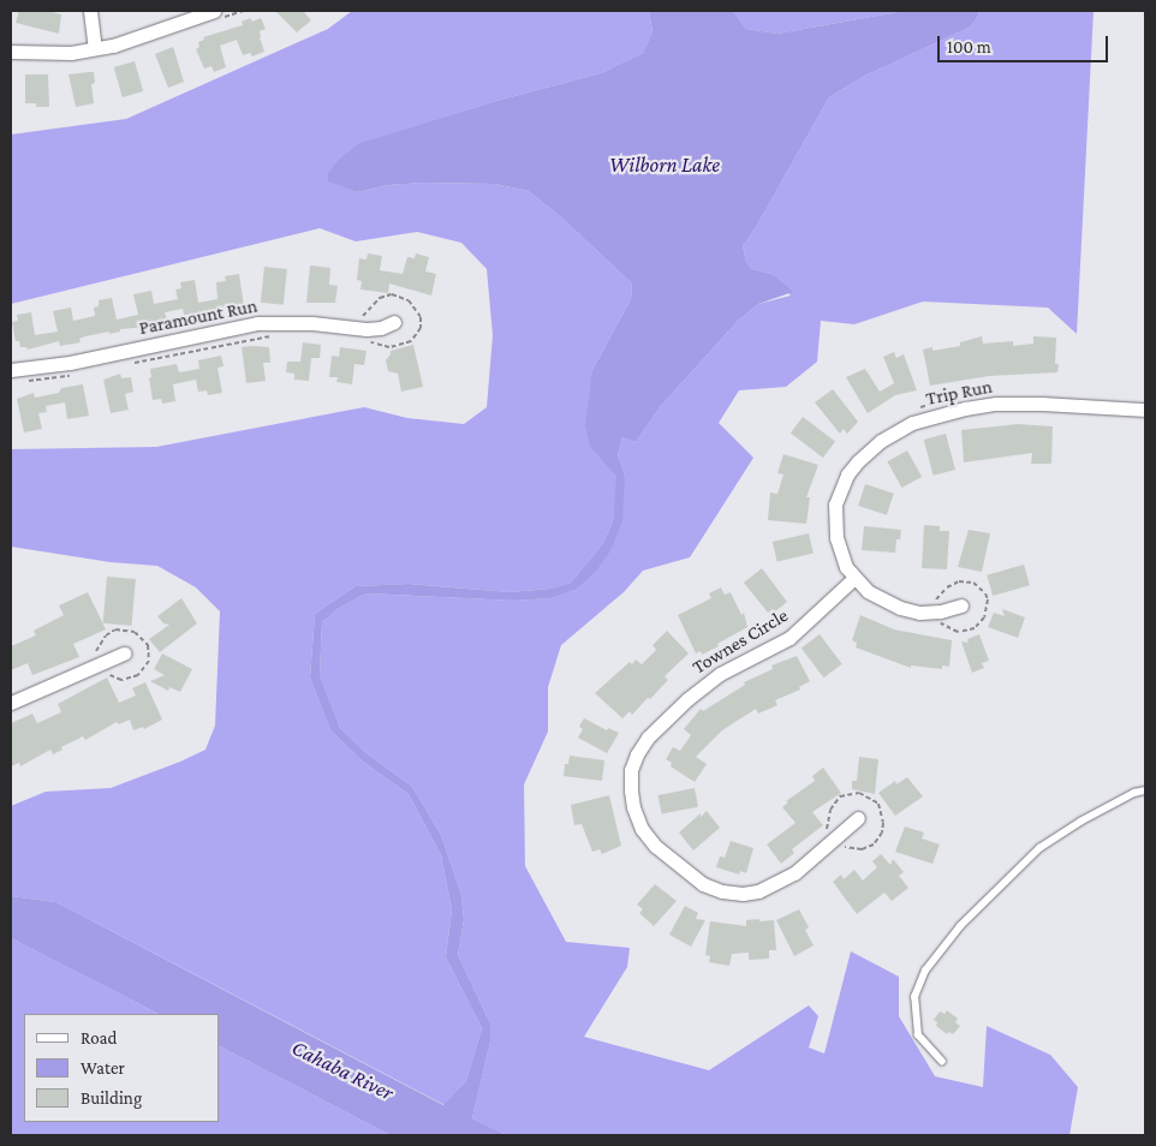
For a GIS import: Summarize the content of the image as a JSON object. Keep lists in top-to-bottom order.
{
  "streets": {
    "street": ["Paramount Run", "Trip Run", "Townes Circle"]
  },
  "crossings": [
    ["Trip Run", "Townes Circle"]
  ],
  "water": ["Wilborn Lake", "Cahaba River"],
  "legend": ["Road", "Water", "Building"],
  "scale_bar": "100 m"
}
